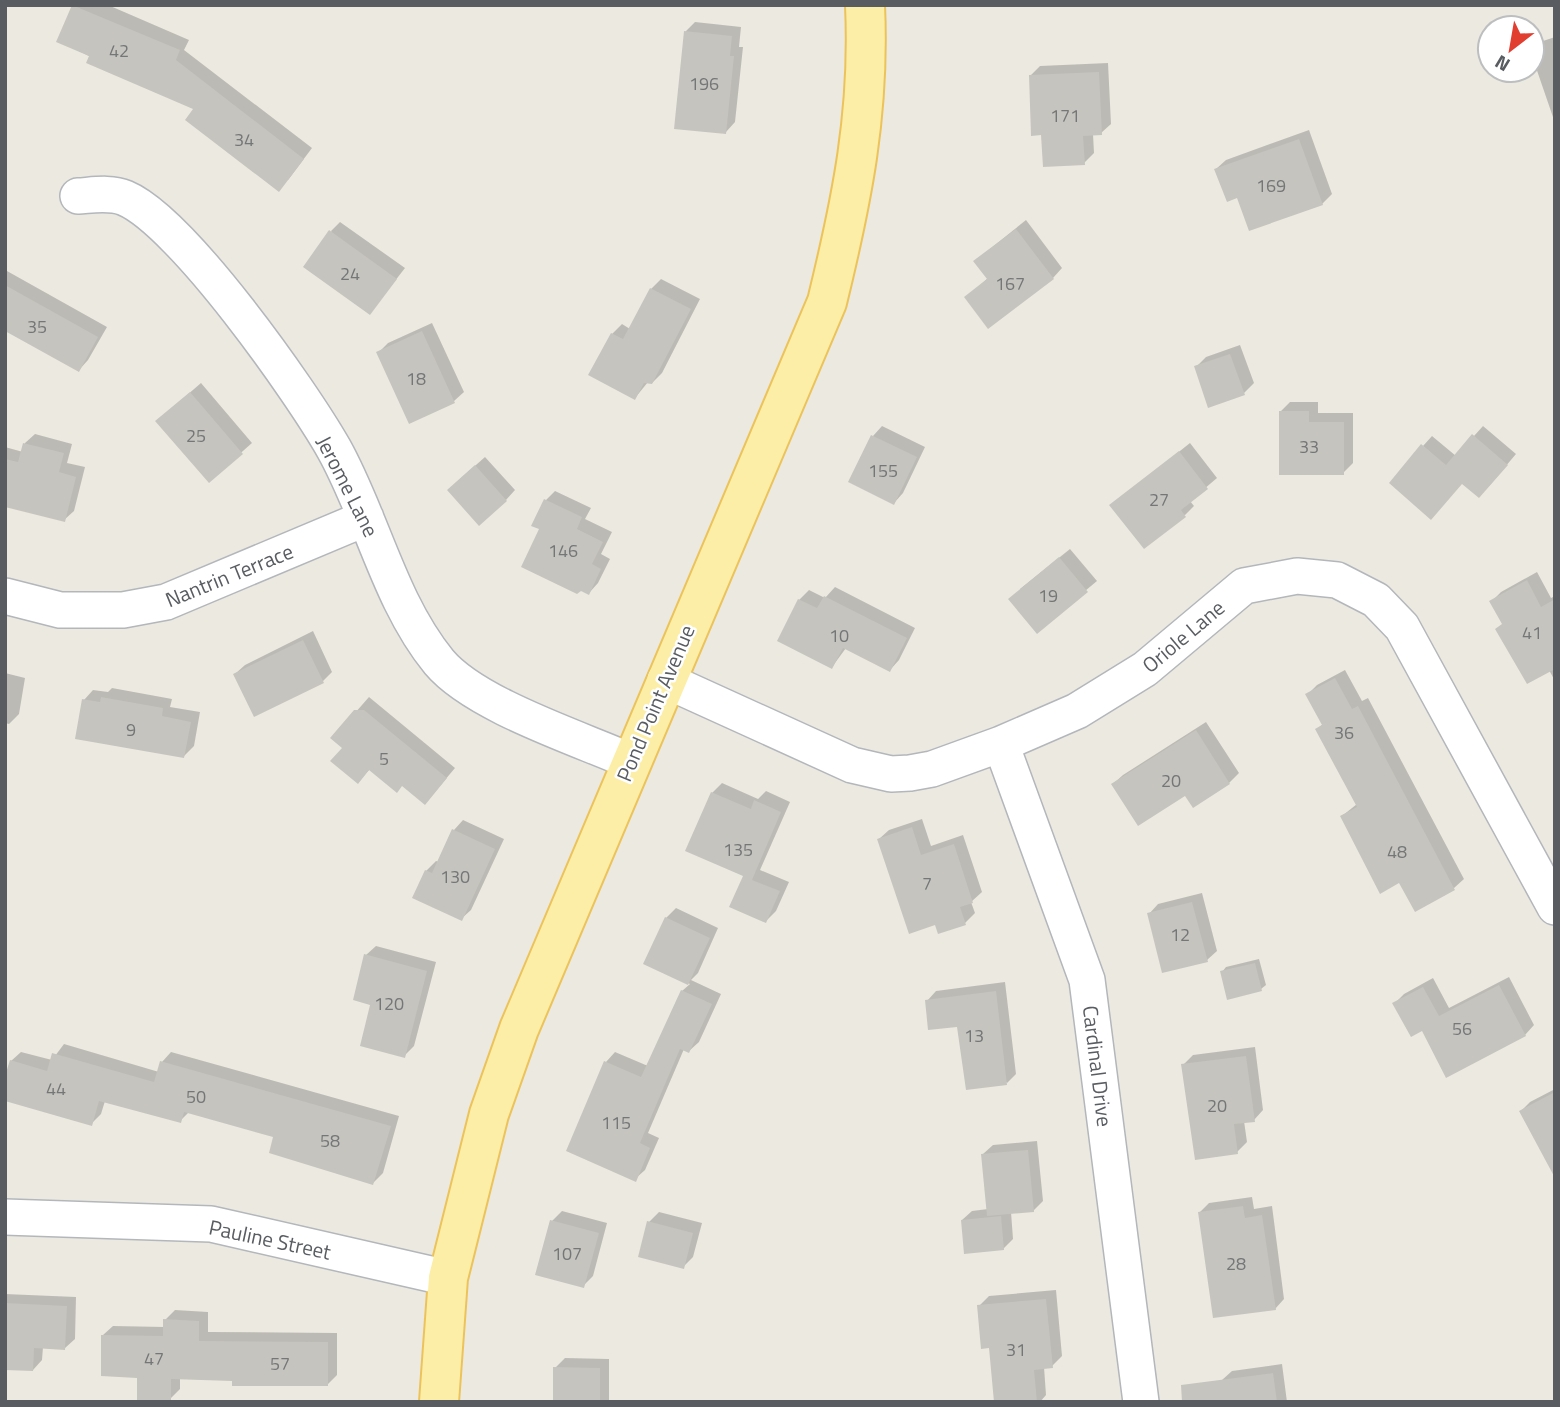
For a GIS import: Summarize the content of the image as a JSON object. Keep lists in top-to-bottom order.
{
  "streets": {
    "main road": ["Pond Point Avenue"],
    "street": [
      "Jerome Lane",
      "Nantrin Terrace",
      "Oriole Lane",
      "Cardinal Drive",
      "Pauline Street"
    ]
  },
  "crossings": [
    ["Jerome Lane", "Nantrin Terrace"],
    ["Jerome Lane", "Pond Point Avenue"],
    ["Oriole Lane", "Pond Point Avenue"],
    ["Oriole Lane", "Cardinal Drive"],
    ["Pond Point Avenue", "Pauline Street"]
  ],
  "house_numbers": [
    "42",
    "196",
    "171",
    "34",
    "169",
    "24",
    "167",
    "35",
    "18",
    "25",
    "33",
    "155",
    "27",
    "146",
    "19",
    "41",
    "10",
    "9",
    "36",
    "5",
    "20",
    "135",
    "48",
    "130",
    "7",
    "12",
    "120",
    "56",
    "13",
    "44",
    "50",
    "20",
    "115",
    "58",
    "107",
    "28",
    "31",
    "47",
    "57"
  ],
  "north": "bottom left"
}
